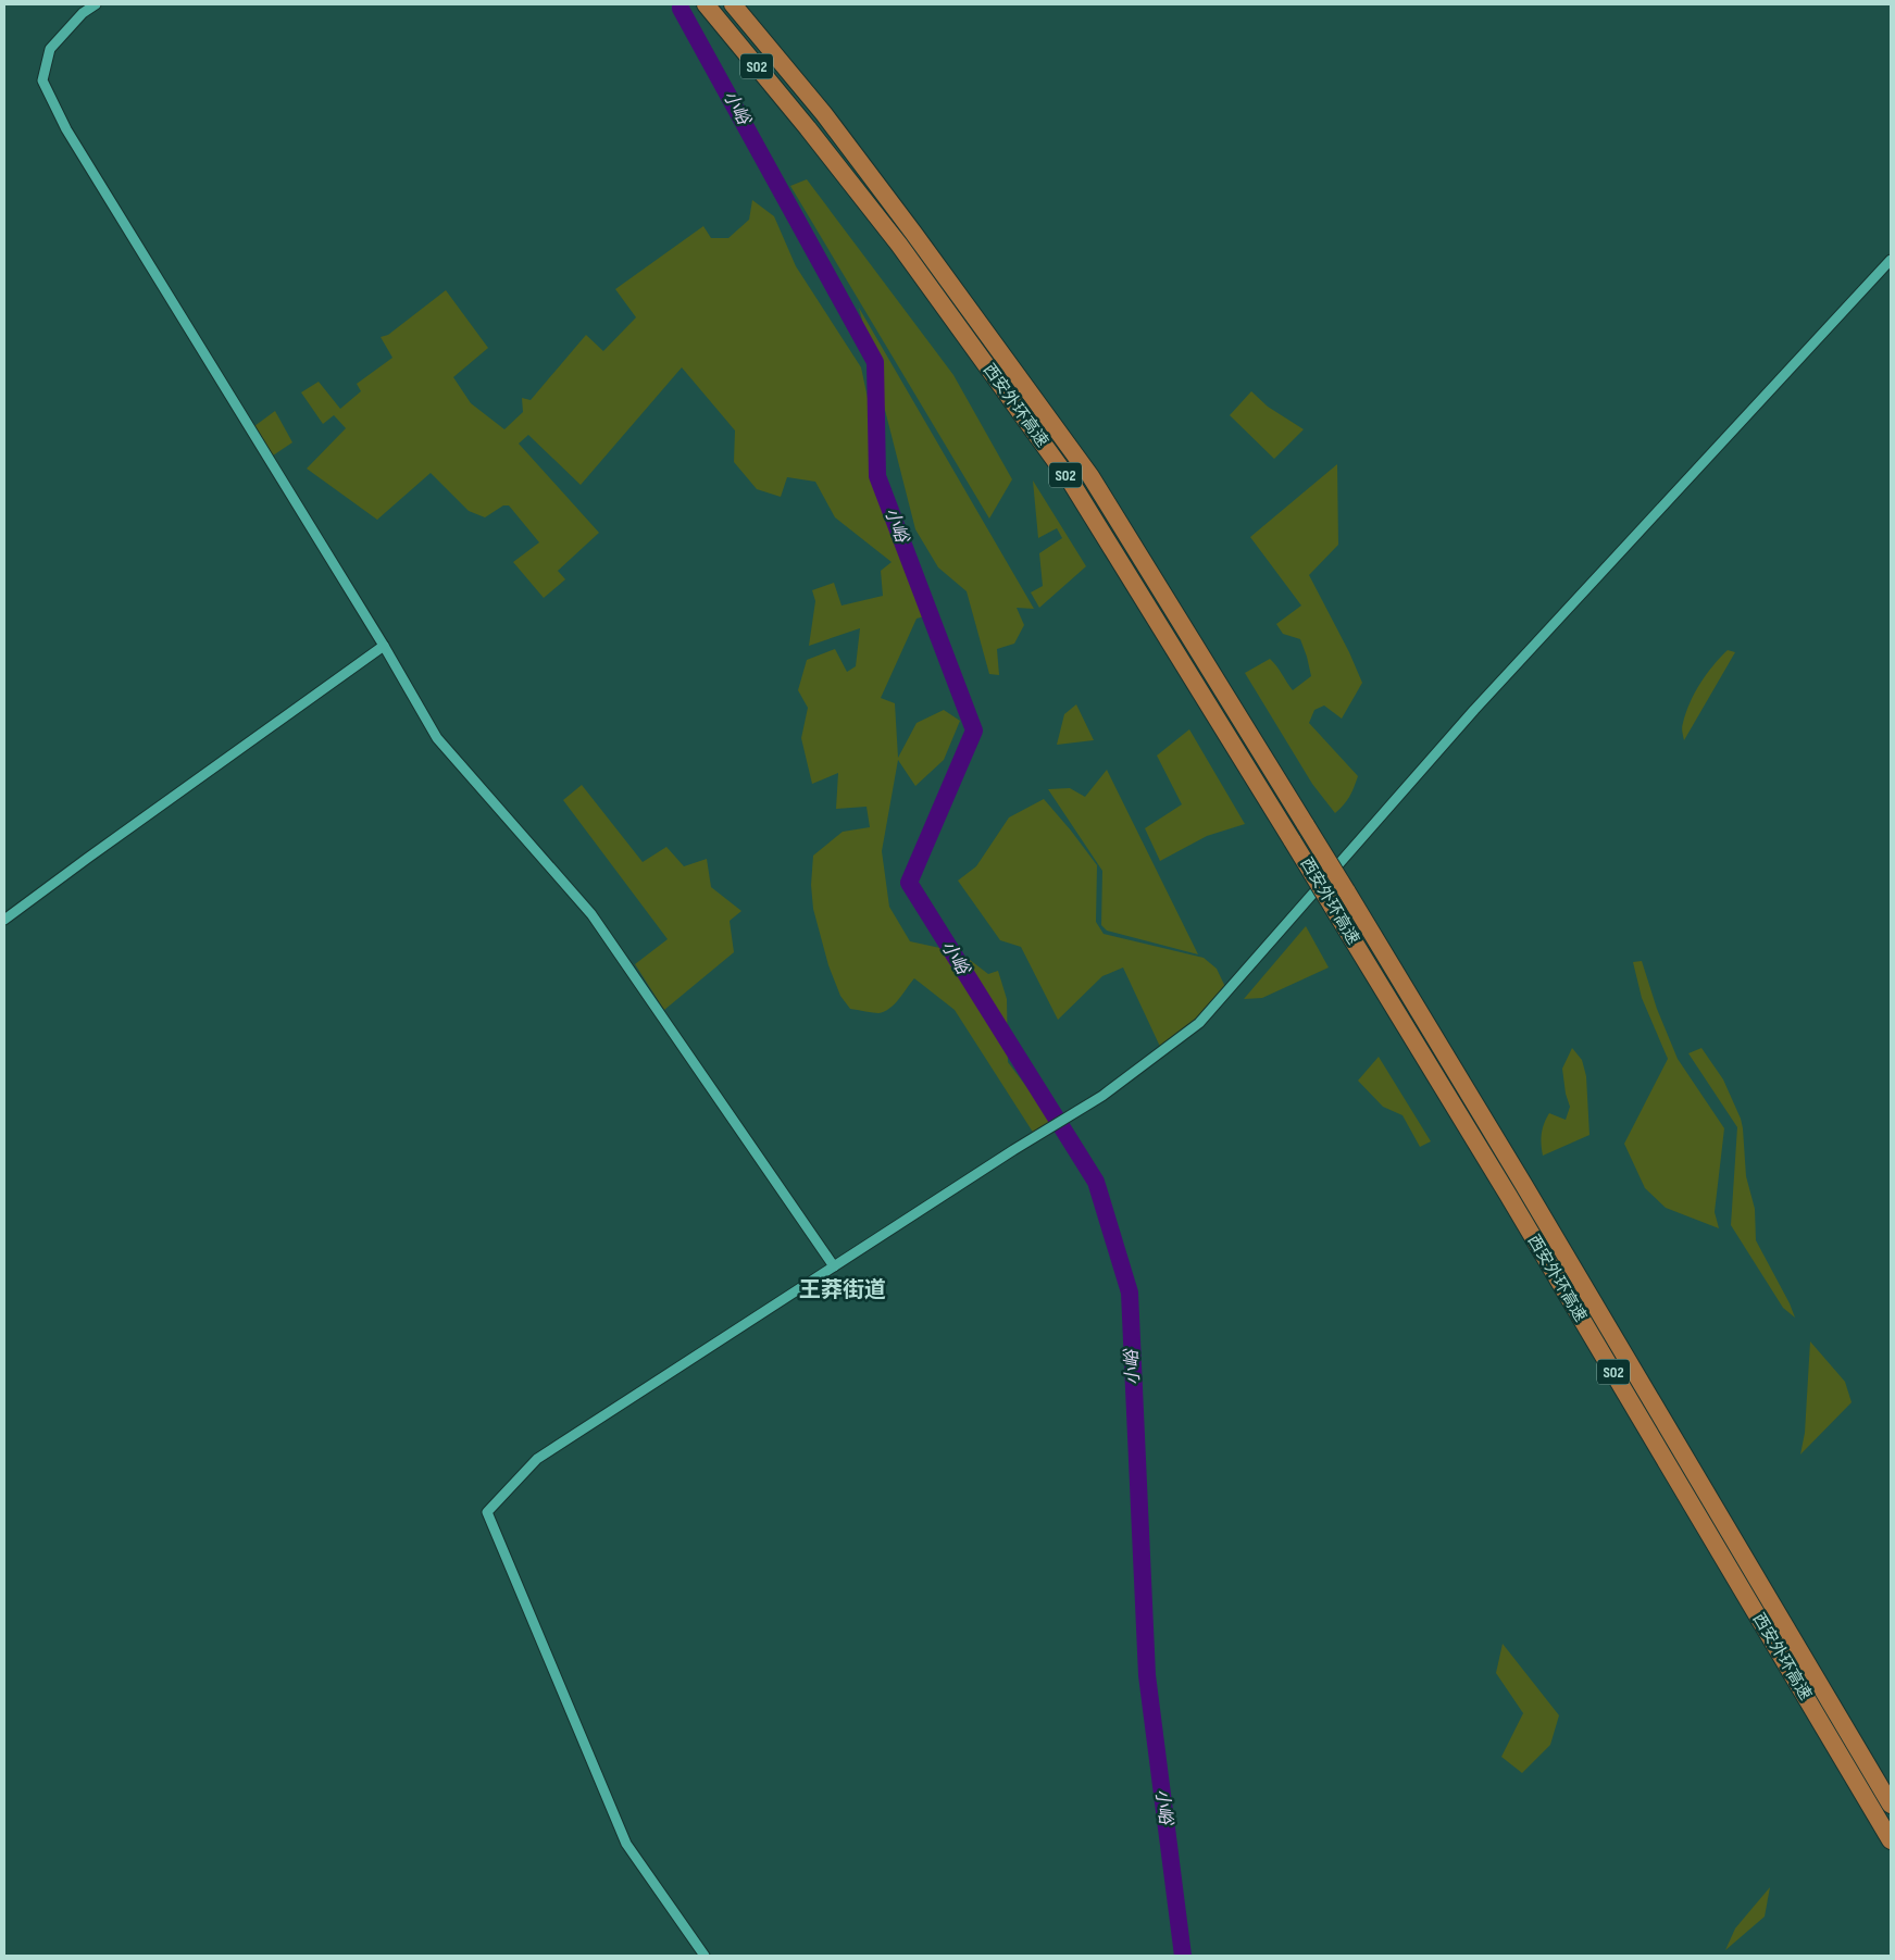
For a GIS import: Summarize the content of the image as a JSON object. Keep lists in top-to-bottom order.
{
  "streets": {
    "highway": ["S02", "西安外环高速"]
  },
  "districts": ["王莽街道"],
  "water": ["小峪"]
}
